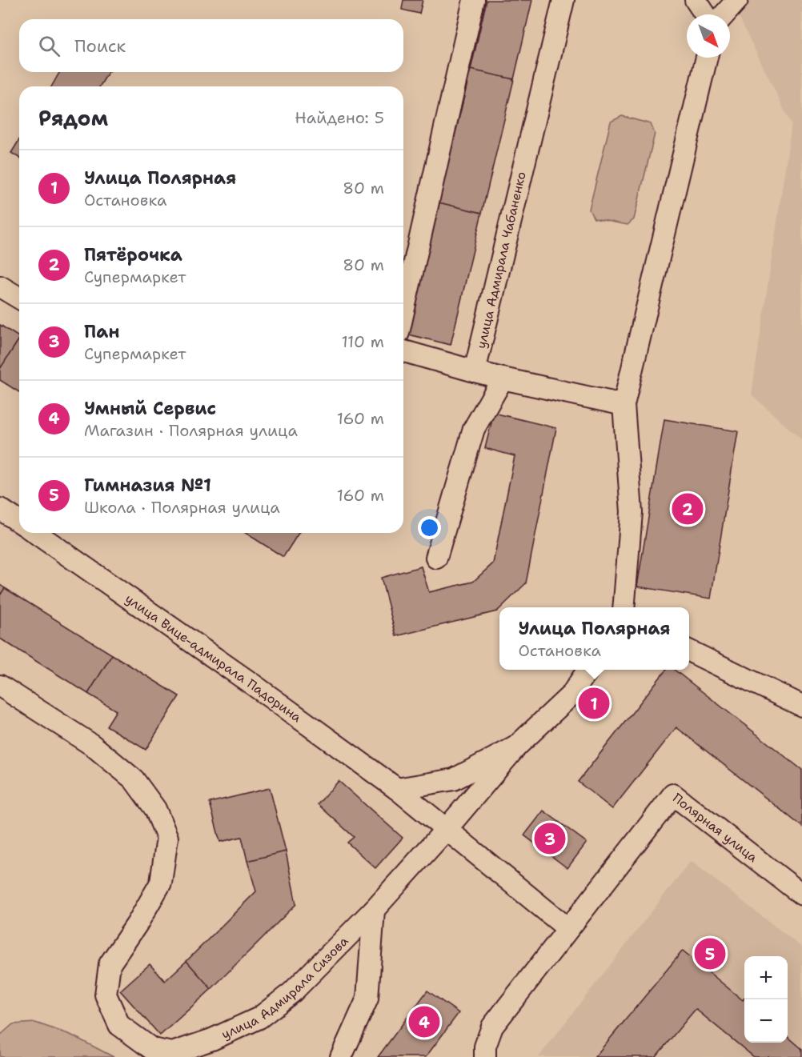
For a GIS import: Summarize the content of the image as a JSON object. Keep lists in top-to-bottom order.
{
  "streets": {
    "street": [
      "улица Адмирала Чабаненко",
      "улица Вице-адмирала Падорина",
      "Полярная улица",
      "улица Адмирала Сизова"
    ]
  },
  "north": "bottom right",
  "page": {
    "search": "Поиск",
    "heading": ["Рядом", "Найдено: 5"],
    "list": [
      {
        "mark": "1",
        "name": "Улица Полярная",
        "note": "Остановка",
        "value": "80 m"
      },
      {
        "mark": "2",
        "name": "Пятёрочка",
        "note": "Супермаркет",
        "value": "80 m"
      },
      {
        "mark": "3",
        "name": "Пан",
        "note": "Супермаркет",
        "value": "110 m"
      },
      {
        "mark": "4",
        "name": "Умный Сервис",
        "note": "Магазин · Полярная улица",
        "value": "160 m"
      },
      {
        "mark": "5",
        "name": "Гимназия №1",
        "note": "Школа · Полярная улица",
        "value": "160 m"
      }
    ],
    "pins": [
      "2",
      "1",
      "3",
      "5",
      "4"
    ],
    "popup": ["Улица Полярная", "Остановка"],
    "map_buttons": ["+", "−"]
  }
}
